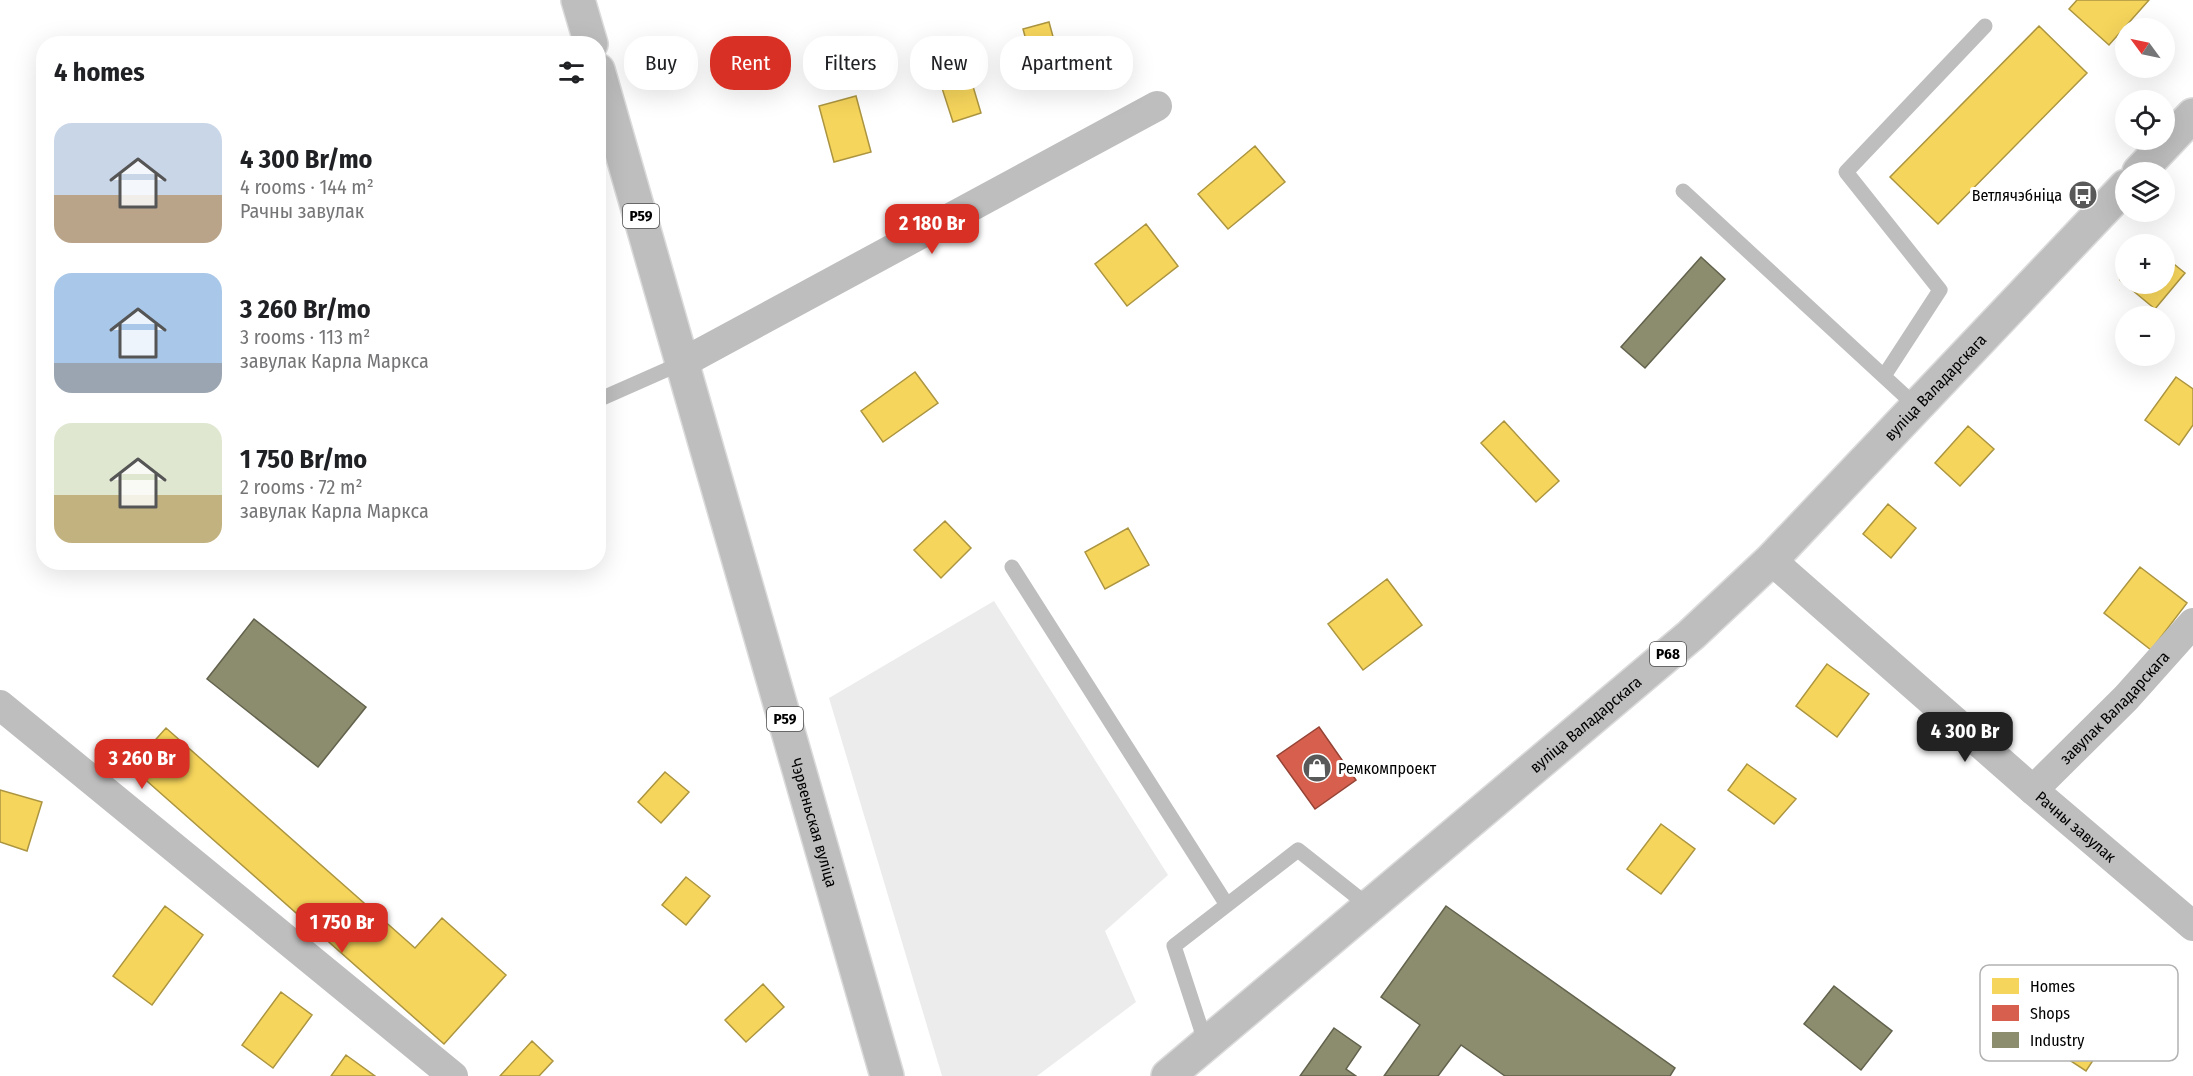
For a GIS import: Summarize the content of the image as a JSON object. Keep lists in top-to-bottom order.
{
  "streets": {
    "main road": [
      "Р59",
      "вуліца Валадарскага",
      "Р68",
      "Чэрвеньская вуліца"
    ],
    "street": ["завулак Валадарскага", "Рачны завулак"]
  },
  "crossings": [
    ["Р59", "Чэрвеньская вуліца"],
    ["вуліца Валадарскага", "Рачны завулак"],
    ["завулак Валадарскага", "Рачны завулак"]
  ],
  "places": {
    "bus stop": ["Ветлячэбніца"],
    "shop": ["Ремкомпроект"]
  },
  "legend": ["Homes", "Shops", "Industry"],
  "north": "top left",
  "page": {
    "map_buttons": ["+", "−"],
    "chip": [
      "Buy",
      "Rent",
      "Filters",
      "New",
      "Apartment"
    ],
    "heading": "4 homes",
    "list": [
      {
        "name": "4 300 Br/mo",
        "note": "4 rooms · 144 m² · Рачны завулак"
      },
      {
        "name": "3 260 Br/mo",
        "note": "3 rooms · 113 m² · завулак Карла Маркса"
      },
      {
        "name": "1 750 Br/mo",
        "note": "2 rooms · 72 m² · завулак Карла Маркса"
      }
    ],
    "price": [
      "2 180 Br",
      "4 300 Br",
      "3 260 Br",
      "1 750 Br"
    ]
  }
}
